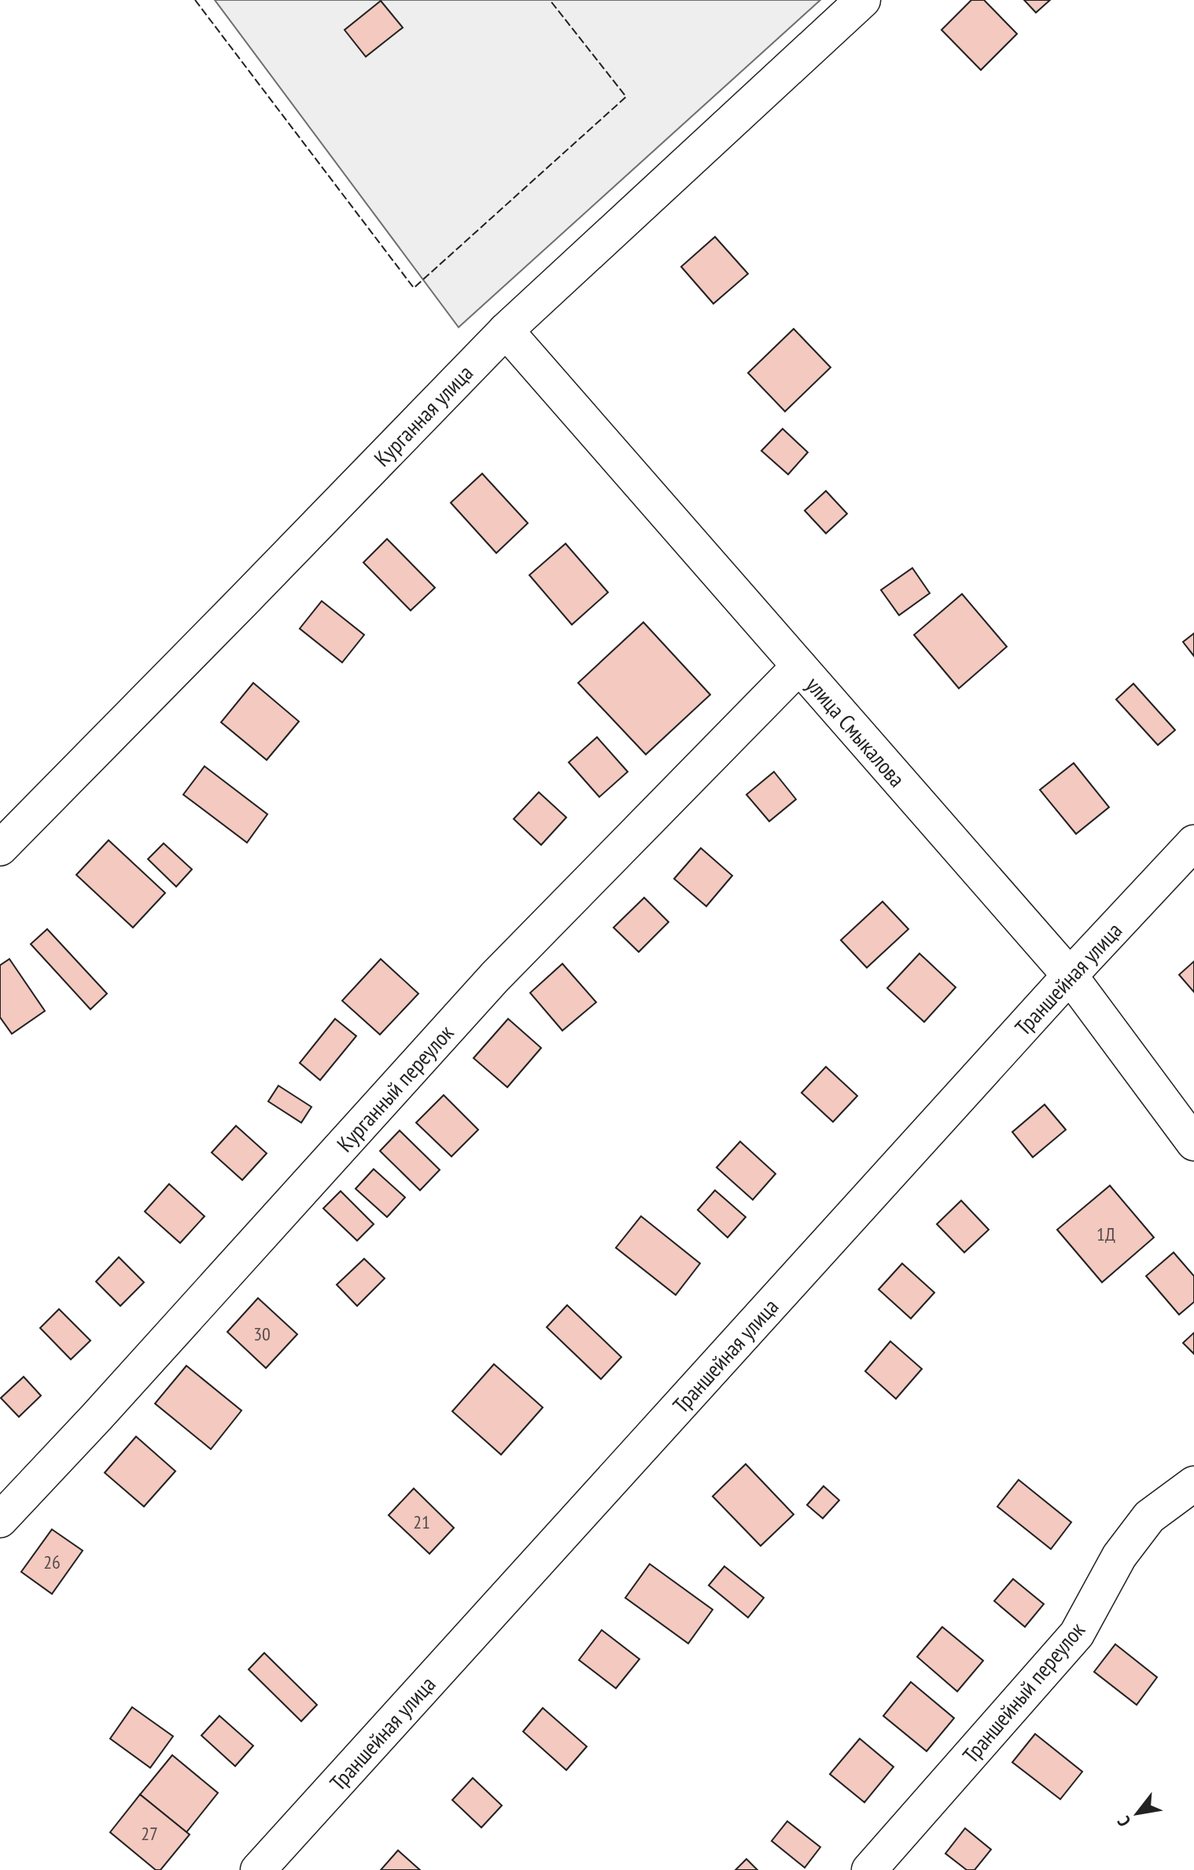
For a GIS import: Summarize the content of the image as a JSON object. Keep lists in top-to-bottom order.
{
  "streets": {
    "street": [
      "Курганная улица",
      "улица Смыкалова",
      "Траншейная улица",
      "Курганный переулок",
      "Траншейный переулок"
    ]
  },
  "crossings": [
    ["Курганная улица", "улица Смыкалова"],
    ["улица Смыкалова", "Траншейная улица"],
    ["улица Смыкалова", "Курганный переулок"]
  ],
  "house_numbers": [
    "1Д",
    "30",
    "21",
    "26",
    "27"
  ],
  "north": "bottom left"
}
